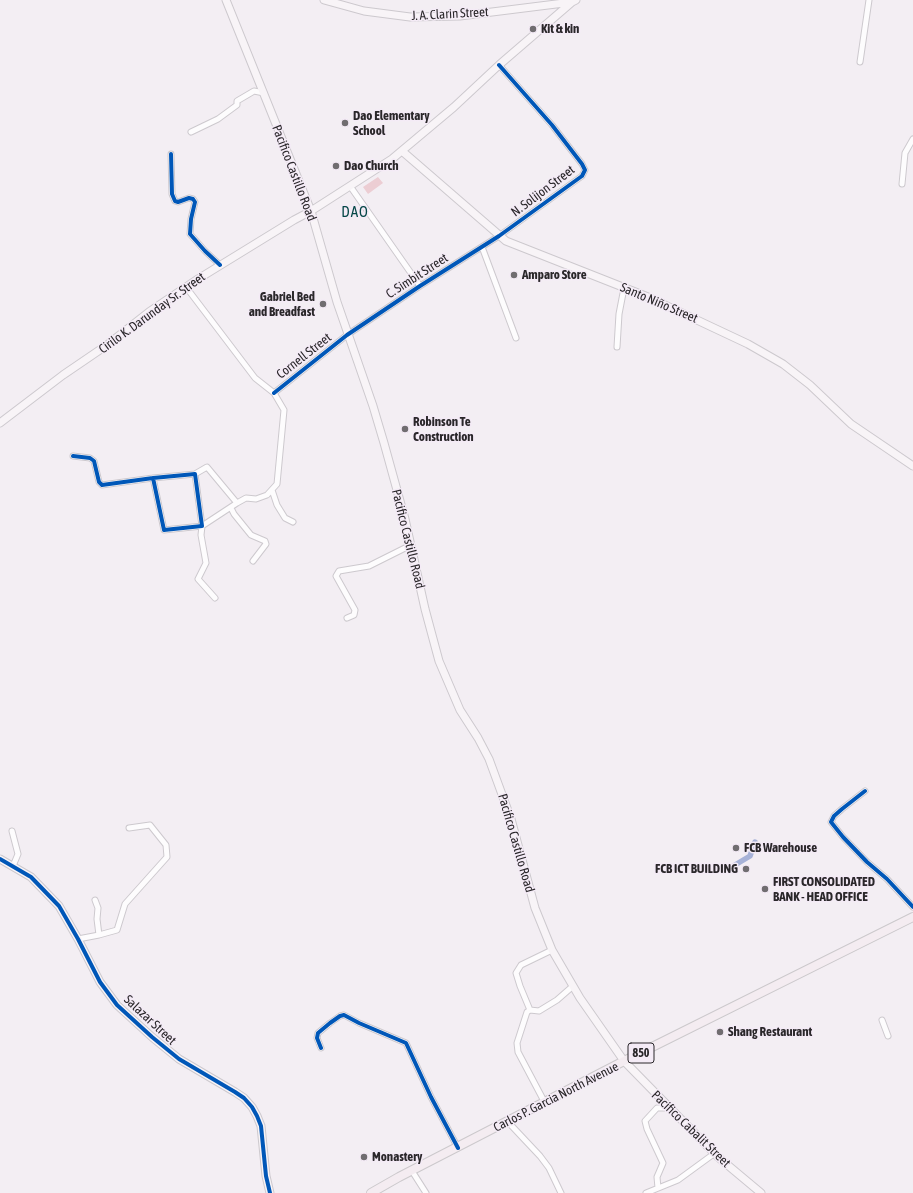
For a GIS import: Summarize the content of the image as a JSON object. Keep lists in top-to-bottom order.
{
  "streets": {
    "main road": [
      "J. A. Clarin Street",
      "Pacifico Castillo Road",
      "Santo Niño Street",
      "Cirilo K. Darunday Sr. Street",
      "Salazar Street",
      "850",
      "Carlos P. Garcia North Avenue",
      "Pacifico Cabalit Street"
    ],
    "street": ["N. Solijon Street", "C. Simbit Street", "Cornell Street"]
  },
  "crossings": [
    ["J. A. Clarin Street", "Cirilo K. Darunday Sr. Street"],
    ["Pacifico Castillo Road", "C. Simbit Street"],
    ["Pacifico Castillo Road", "Cirilo K. Darunday Sr. Street"],
    ["Pacifico Castillo Road", "Cornell Street"],
    ["Pacifico Castillo Road", "Carlos P. Garcia North Avenue"],
    ["Pacifico Castillo Road", "Pacifico Cabalit Street"],
    ["N. Solijon Street", "C. Simbit Street"],
    ["N. Solijon Street", "Santo Niño Street"],
    ["N. Solijon Street", "Cirilo K. Darunday Sr. Street"],
    ["C. Simbit Street", "Santo Niño Street"],
    ["C. Simbit Street", "Cornell Street"],
    ["Santo Niño Street", "Cirilo K. Darunday Sr. Street"],
    ["Cirilo K. Darunday Sr. Street", "Cornell Street"],
    ["Carlos P. Garcia North Avenue", "Pacifico Cabalit Street"]
  ],
  "districts": ["DAO"],
  "places": [
    "Kit & kin",
    "Dao Elementary School",
    "Dao Church",
    "Amparo Store",
    "Gabriel Bed and Breadfast",
    "Robinson Te Construction",
    "FCB Warehouse",
    "FCB ICT BUILDING",
    "FIRST CONSOLIDATED BANK - HEAD OFFICE",
    "Shang Restaurant",
    "Monastery"
  ]
}
